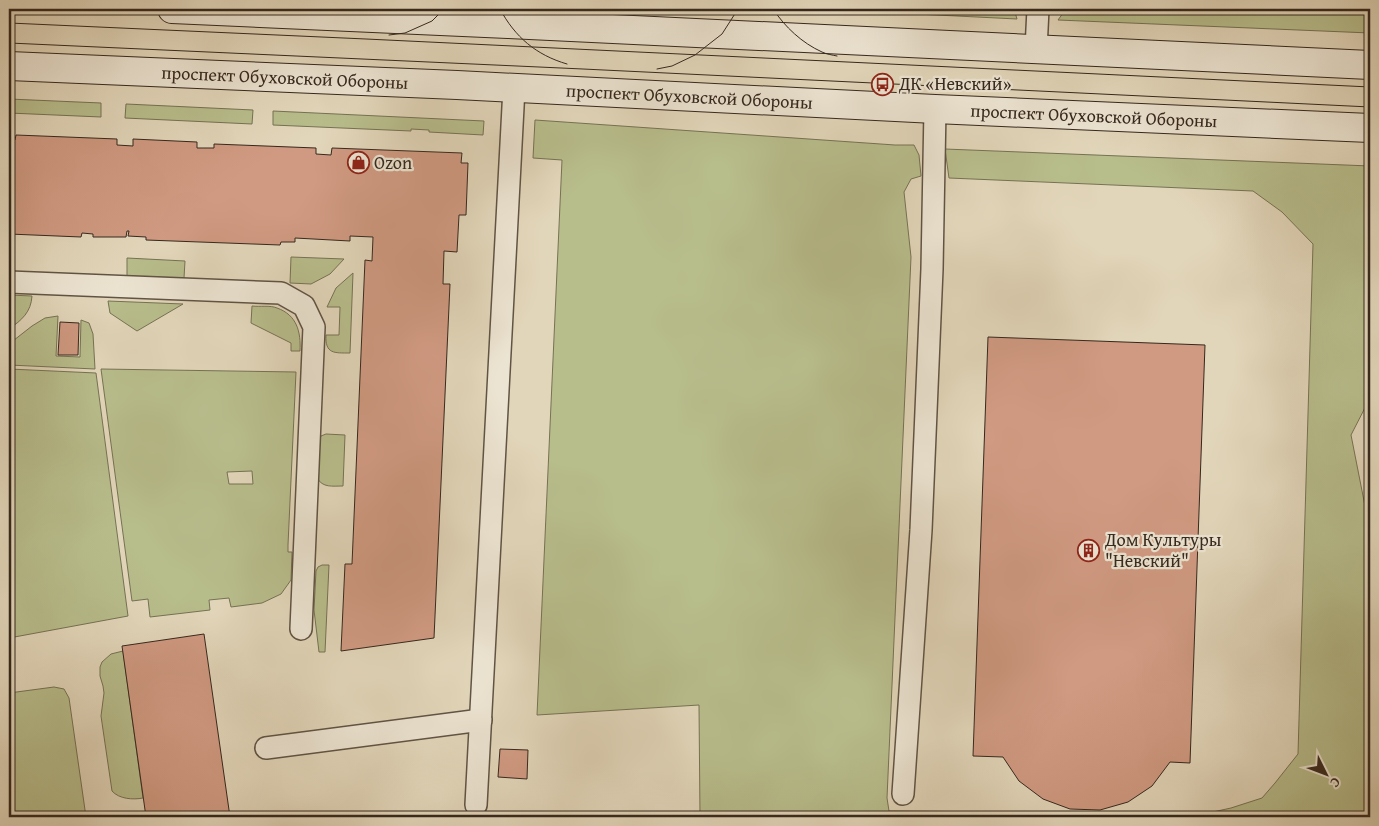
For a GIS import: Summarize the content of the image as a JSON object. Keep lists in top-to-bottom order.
{
  "streets": {
    "main road": ["проспект Обуховской Обороны"]
  },
  "places": {
    "bus stop": ["ДК «Невский»"],
    "shop": ["Ozon"],
    "building": ["Дом Культуры \"Невский\""]
  },
  "north": "bottom right"
}
